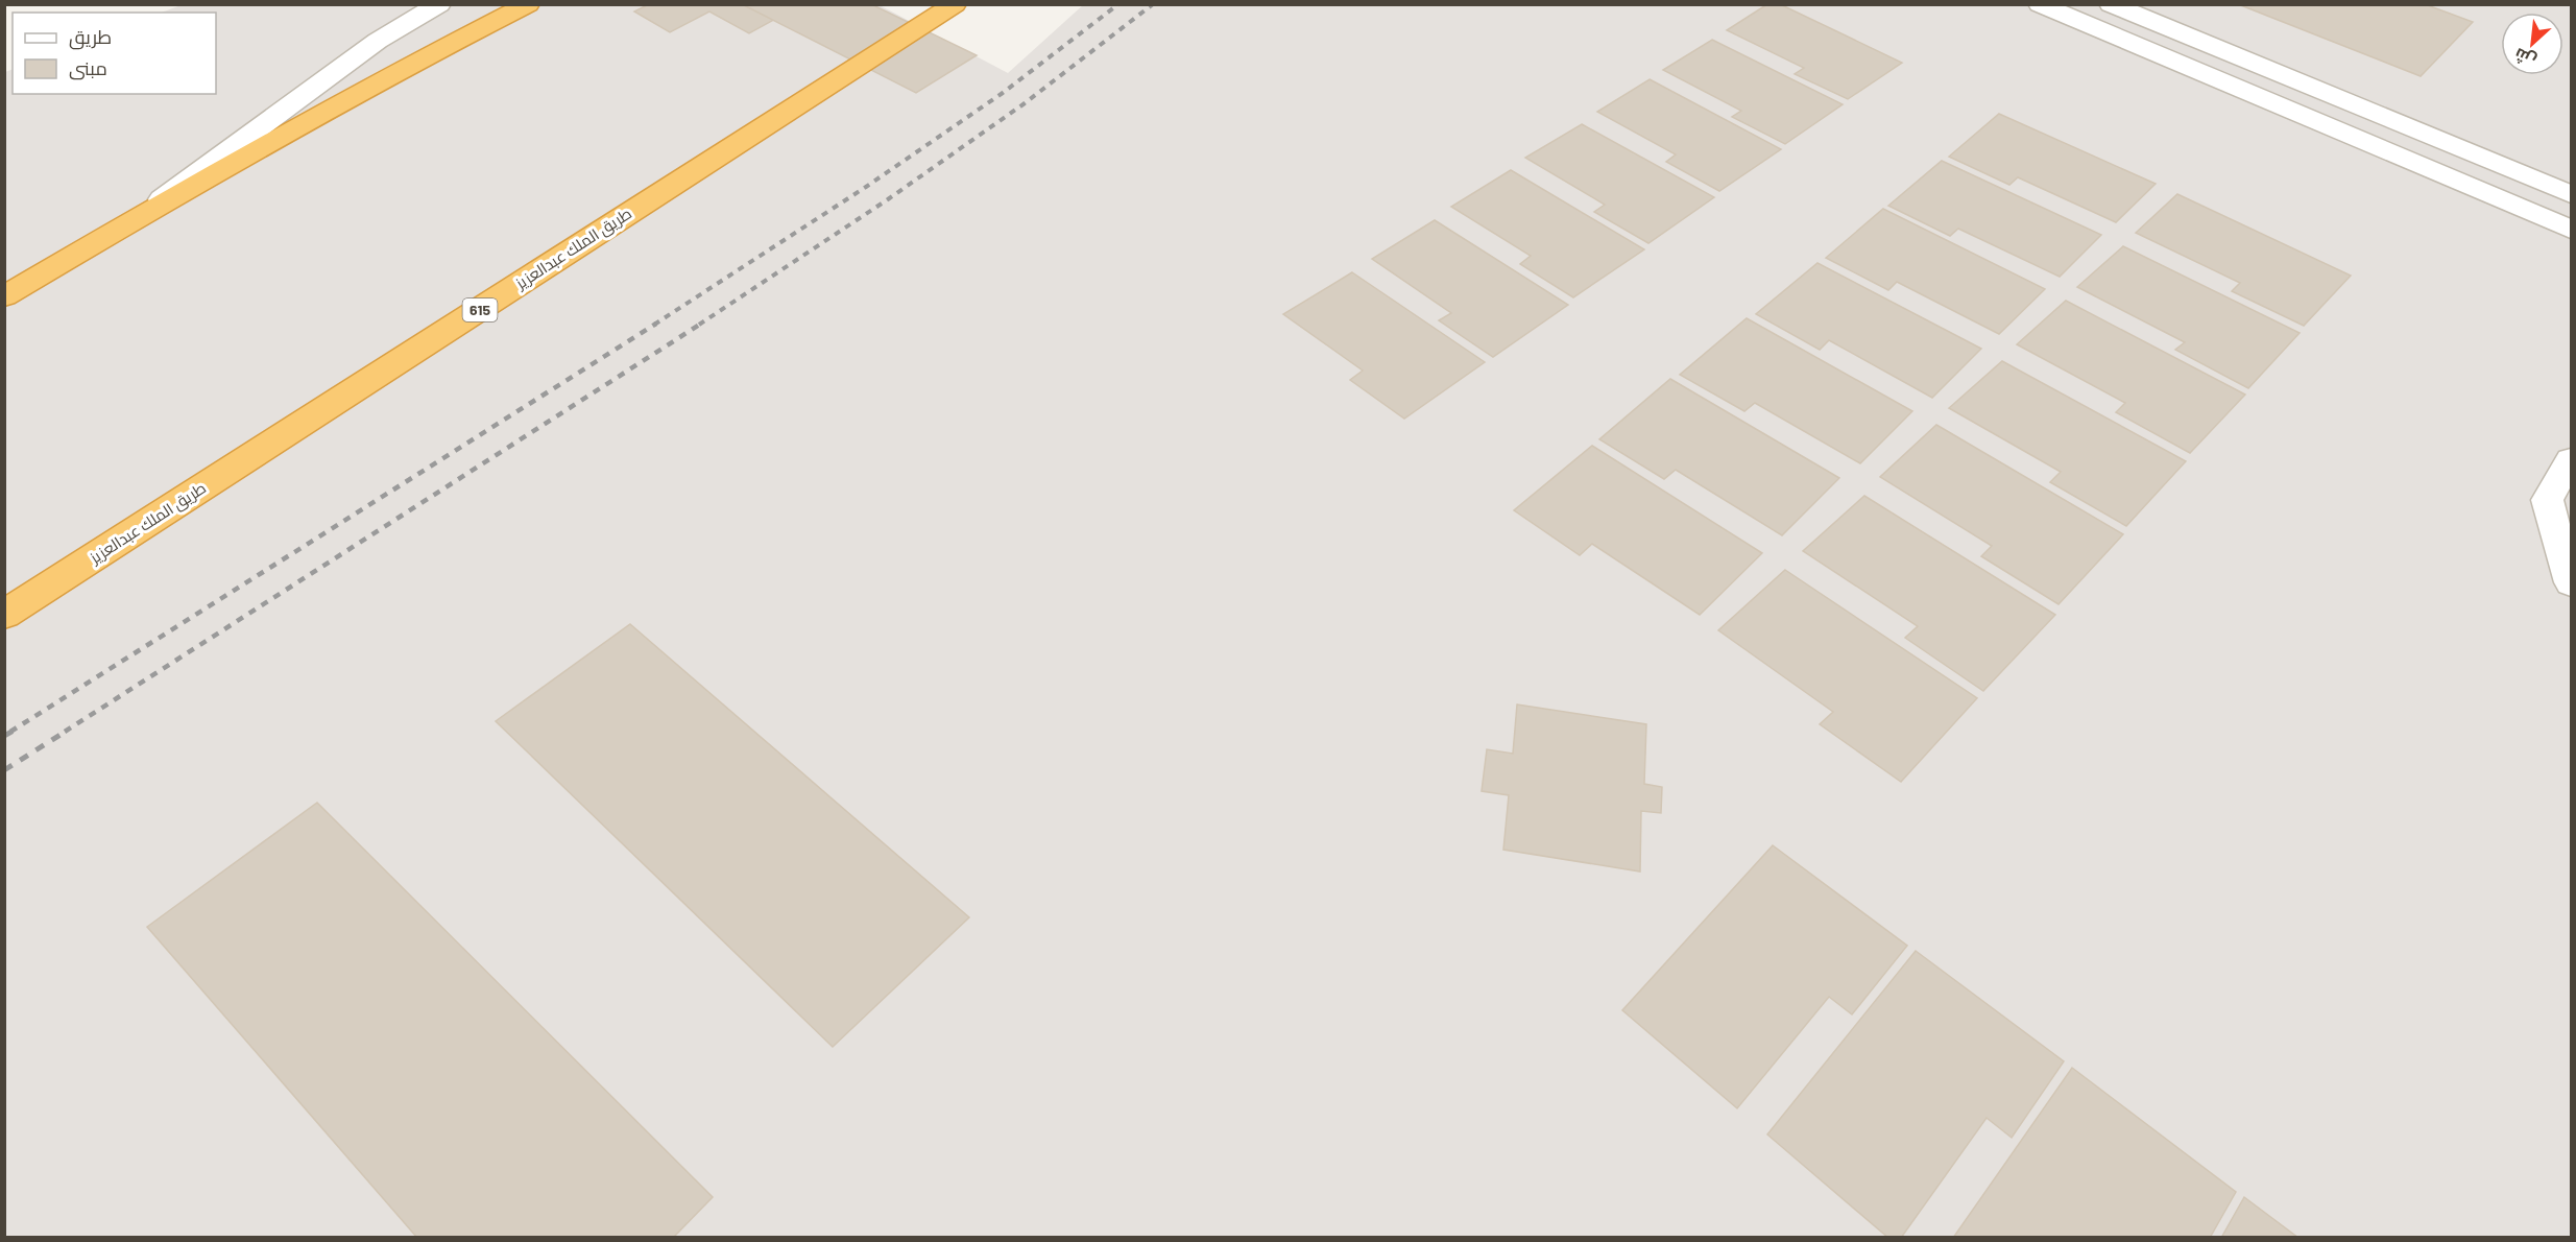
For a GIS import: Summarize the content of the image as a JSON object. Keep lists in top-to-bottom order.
{
  "streets": {
    "highway": ["طريق الملك عبدالعزيز", "615"]
  },
  "legend": ["طريق", "مبنى"],
  "north": "bottom left"
}
